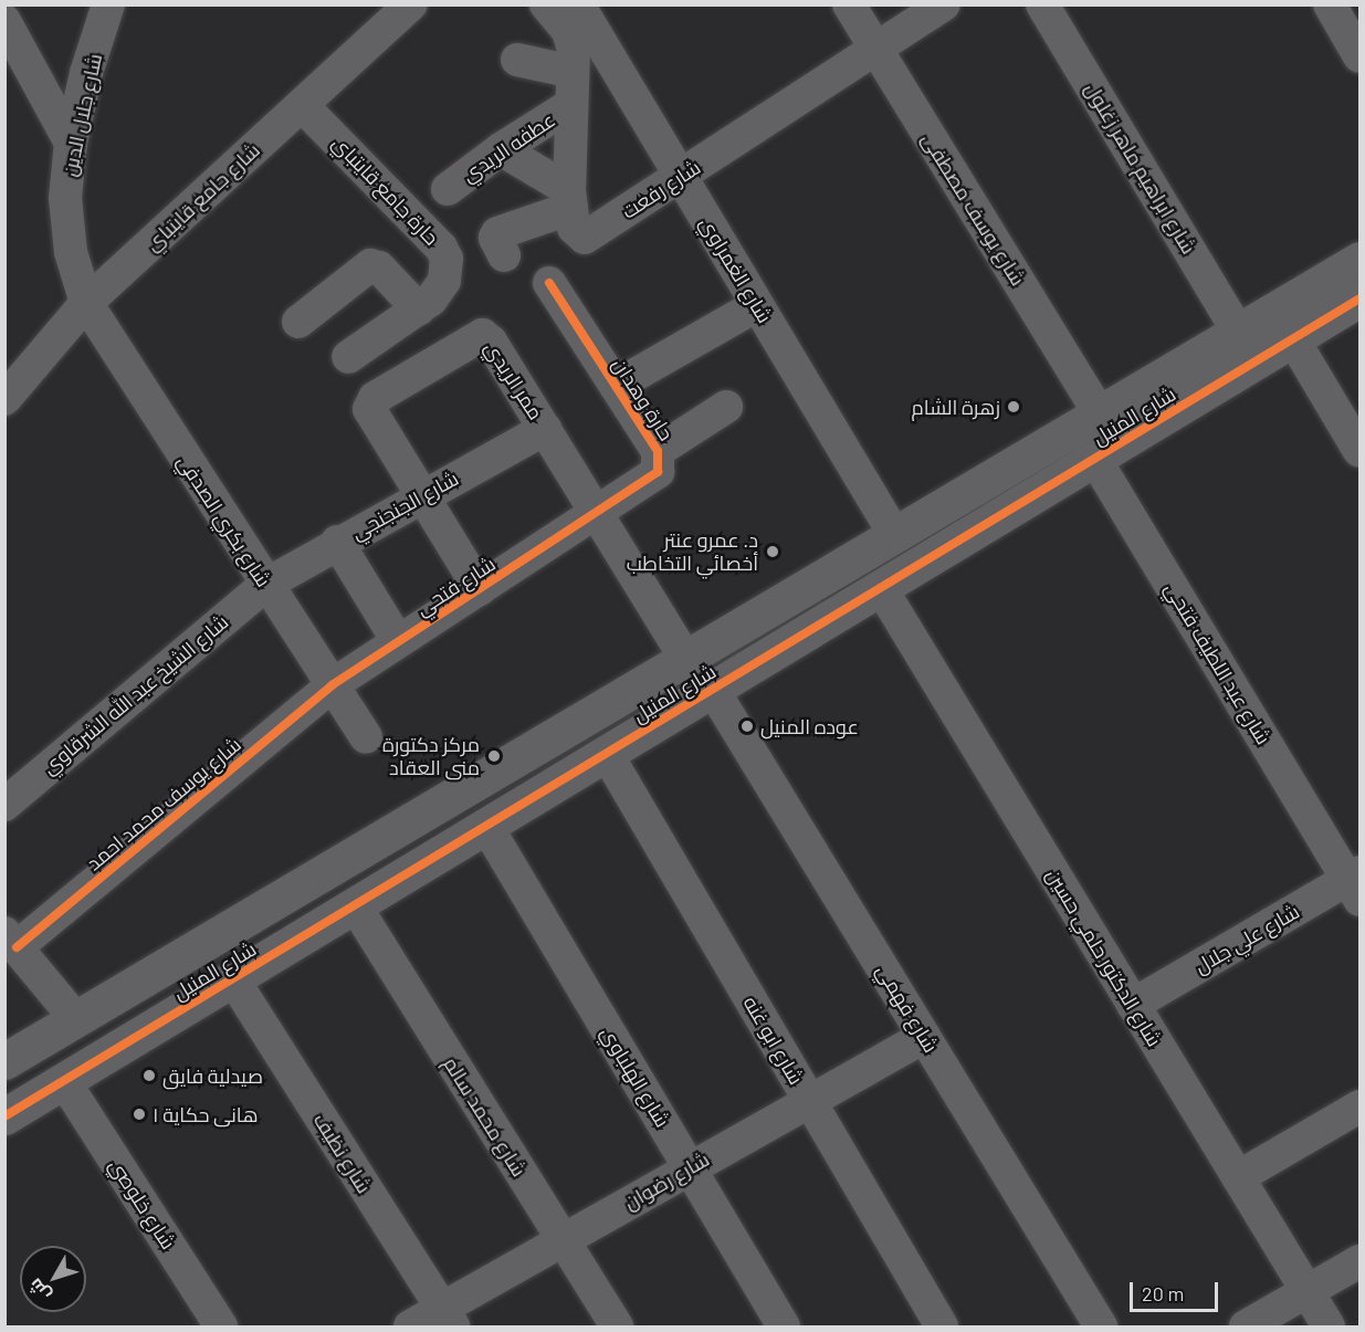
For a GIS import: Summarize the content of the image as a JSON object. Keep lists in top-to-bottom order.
{
  "streets": {
    "street": [
      "شارع جلال الدين",
      "عطفه الريدي",
      "شارع ابراهيم ماهر زغلول",
      "شارع رفعت",
      "حارة جامع قايتباي",
      "شارع جامع قايتباي",
      "شارع يوسف مصطفى",
      "شارع الغمراوي",
      "ممر الريدي",
      "حارة وهدان",
      "شارع المنيل",
      "شارع الجنجنجي",
      "شارع بكري الصدفي",
      "شارع فتحي",
      "شارع عبد اللطيف فتحي",
      "شارع الشيخ عبد الله الشرقاوي",
      "شارع يوسف محمد احمد",
      "شارع علي جلال",
      "شارع الدكتور حلمي حسين",
      "شارع فهمي",
      "شارع ابو غنه",
      "شارع الهلباوي",
      "شارع محمد سالم",
      "شارع نظيف",
      "شارع رضوان",
      "شارع خلوصي"
    ]
  },
  "crossings": [
    ["شارع جلال الدين", "شارع جامع قايتباي"],
    ["شارع جلال الدين", "شارع بكري الصدفي"],
    ["عطفه الريدي", "شارع رفعت"],
    ["شارع ابراهيم ماهر زغلول", "شارع المنيل"],
    ["شارع رفعت", "شارع يوسف مصطفى"],
    ["شارع رفعت", "شارع الغمراوي"],
    ["حارة جامع قايتباي", "شارع جامع قايتباي"],
    ["شارع جامع قايتباي", "شارع بكري الصدفي"],
    ["شارع يوسف مصطفى", "شارع المنيل"],
    ["شارع يوسف مصطفى", "شارع عبد اللطيف فتحي"],
    ["شارع الغمراوي", "شارع المنيل"],
    ["ممر الريدي", "حارة وهدان"],
    ["ممر الريدي", "شارع المنيل"],
    ["ممر الريدي", "شارع الجنجنجي"],
    ["ممر الريدي", "شارع فتحي"],
    ["حارة وهدان", "شارع فتحي"],
    ["شارع المنيل", "شارع عبد اللطيف فتحي"],
    ["شارع المنيل", "شارع الدكتور حلمي حسين"],
    ["شارع المنيل", "شارع فهمي"],
    ["شارع المنيل", "شارع ابو غنه"],
    ["شارع المنيل", "شارع الهلباوي"],
    ["شارع المنيل", "شارع محمد سالم"],
    ["شارع المنيل", "شارع نظيف"],
    ["شارع المنيل", "شارع خلوصي"],
    ["شارع الجنجنجي", "شارع بكري الصدفي"],
    ["شارع الجنجنجي", "شارع الشيخ عبد الله الشرقاوي"],
    ["شارع بكري الصدفي", "شارع فتحي"],
    ["شارع بكري الصدفي", "شارع الشيخ عبد الله الشرقاوي"],
    ["شارع بكري الصدفي", "شارع يوسف محمد احمد"],
    ["شارع فتحي", "شارع يوسف محمد احمد"],
    ["شارع عبد اللطيف فتحي", "شارع علي جلال"],
    ["شارع علي جلال", "شارع الدكتور حلمي حسين"],
    ["شارع فهمي", "شارع رضوان"],
    ["شارع ابو غنه", "شارع رضوان"],
    ["شارع الهلباوي", "شارع رضوان"],
    ["شارع محمد سالم", "شارع رضوان"],
    ["شارع نظيف", "شارع رضوان"]
  ],
  "places": [
    "زهرة الشام",
    "د. عمرو عنتر أخصائي التخاطب",
    "عوده المنيل",
    "مركز دكتورة منى العقاد",
    "صيدلية فايق",
    "هانى حكاية ١"
  ],
  "scale_bar": "20 m",
  "north": "bottom left"
}
